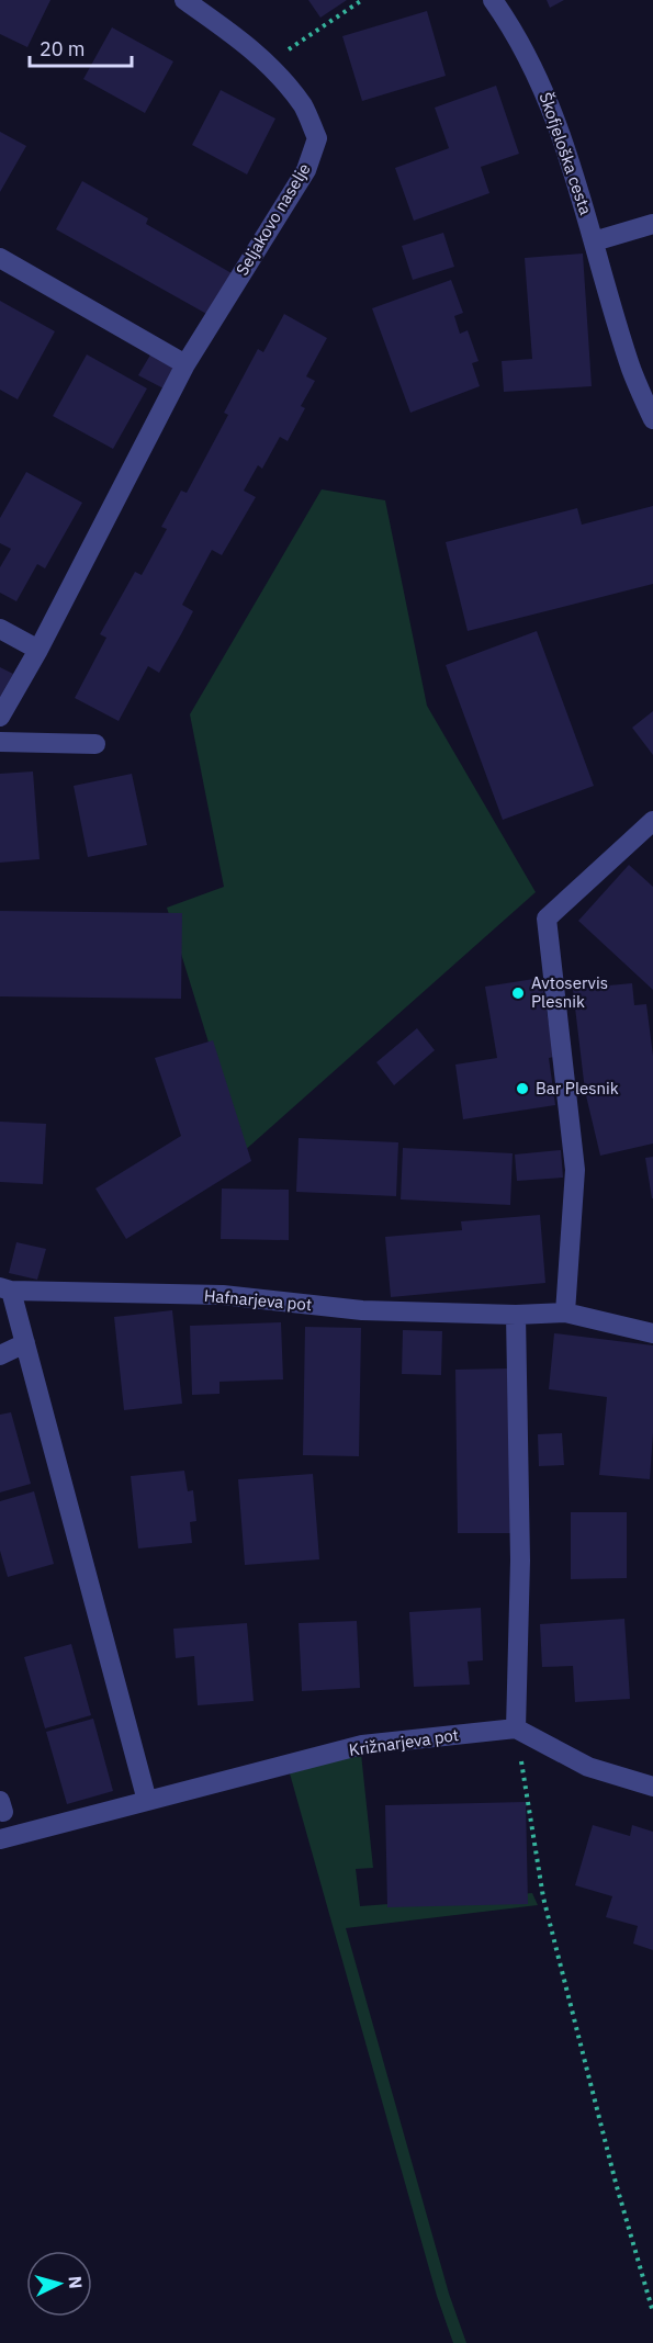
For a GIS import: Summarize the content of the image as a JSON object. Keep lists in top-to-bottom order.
{
  "streets": {
    "street": [
      "Škofjeloška cesta",
      "Seljakovo naselje",
      "Hafnarjeva pot",
      "Križnarjeva pot"
    ]
  },
  "places": ["Avtoservis Plesnik", "Bar Plesnik"],
  "scale_bar": "20 m",
  "north": "right"
}
